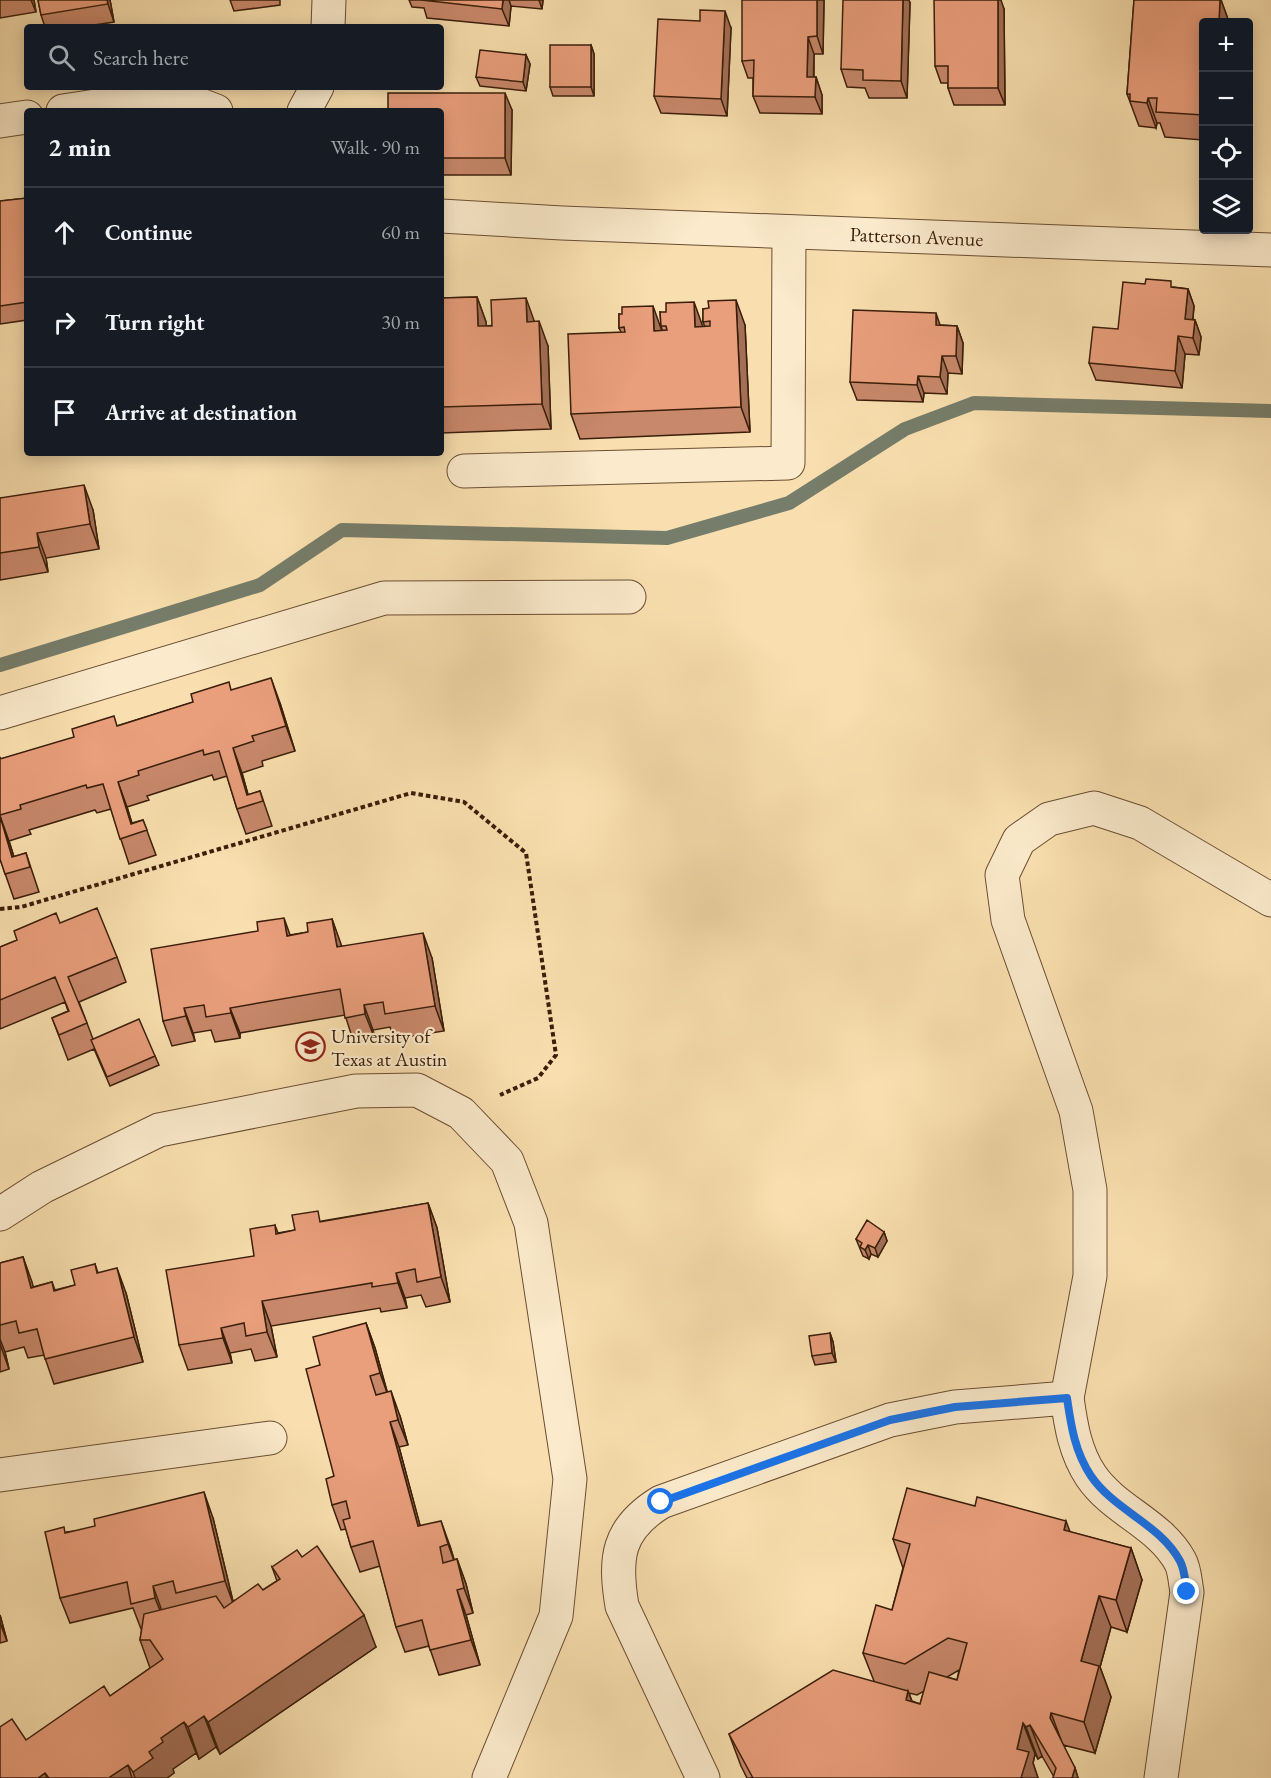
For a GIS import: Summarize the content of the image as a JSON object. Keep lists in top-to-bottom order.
{
  "streets": {
    "street": ["Patterson Avenue"]
  },
  "places": {
    "school or university": ["University of Texas at Austin"]
  },
  "page": {
    "map_buttons": ["+", "−"],
    "search": "Search here",
    "heading": ["2 min", "Walk · 90 m"],
    "list": [
      ["Continue", "60 m"],
      ["Turn right", "30 m"],
      "Arrive at destination"
    ]
  }
}
